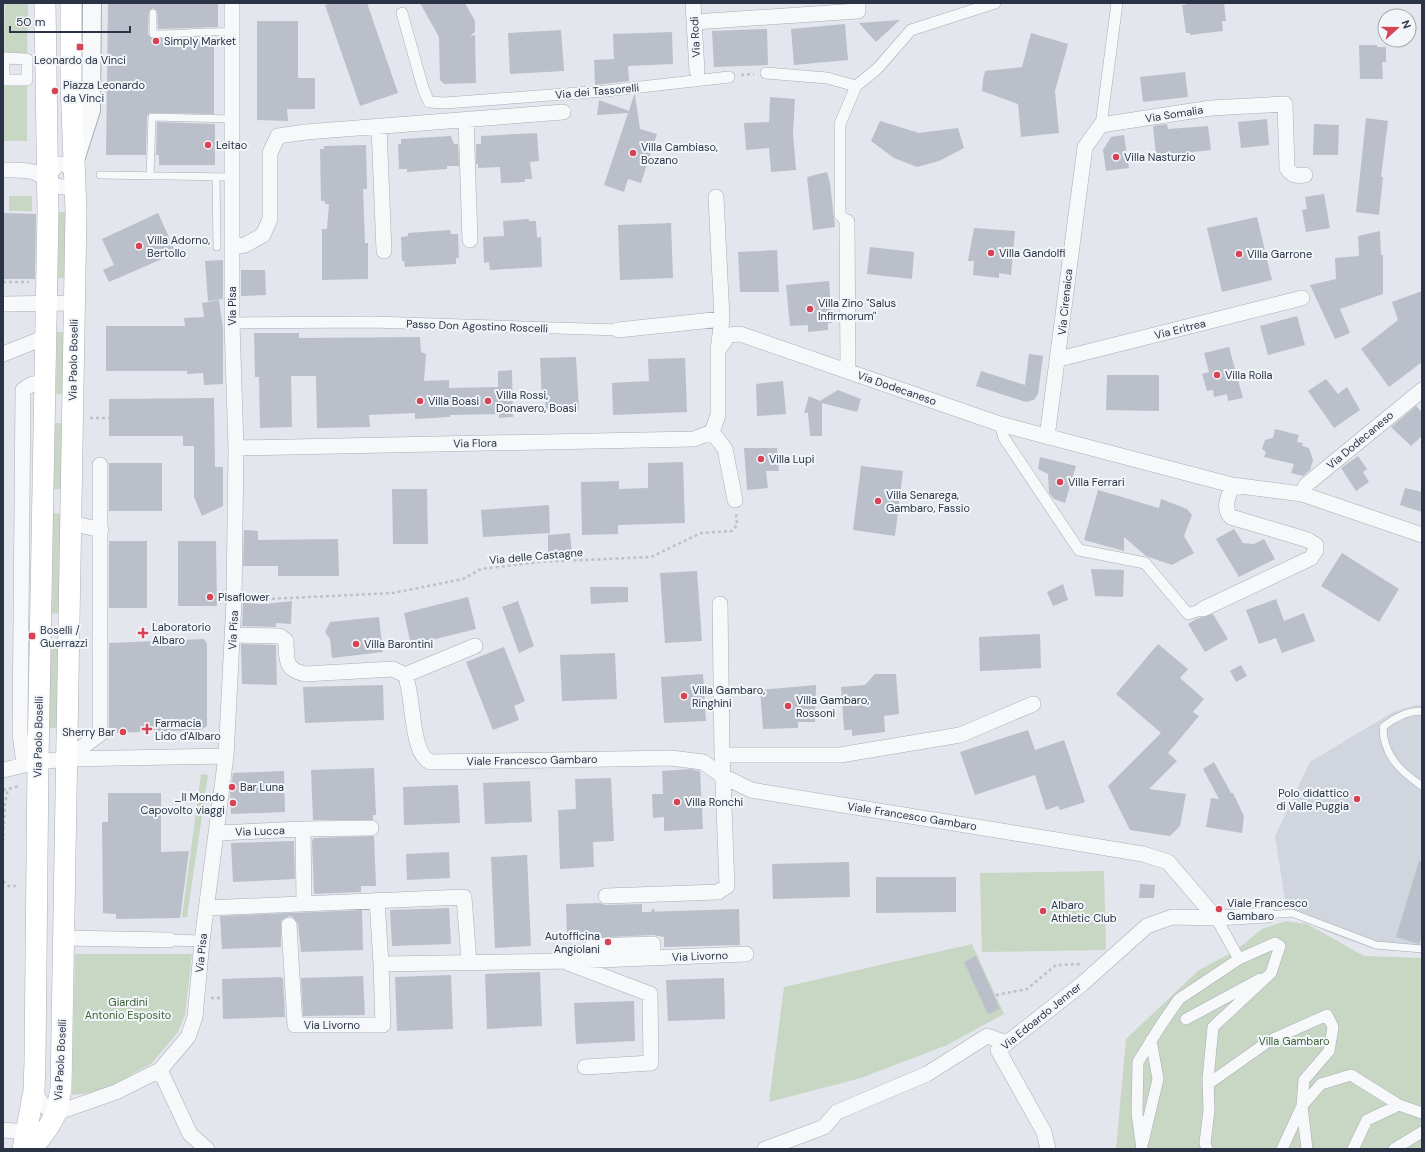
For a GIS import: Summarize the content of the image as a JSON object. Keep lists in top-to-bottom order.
{
  "streets": {
    "main road": ["Via Paolo Boselli"],
    "street": [
      "Via Rodi",
      "Via dei Tassorelli",
      "Via Somalia",
      "Via Cirenaica",
      "Via Pisa",
      "Passo Don Agostino Roscelli",
      "Via Eritrea",
      "Via Dodecaneso",
      "Via Flora",
      "Viale Francesco Gambaro",
      "Via Lucca",
      "Via Livorno",
      "Via Edoardo Jenner"
    ],
    "path": ["Via delle Castagne"]
  },
  "crossings": [
    ["Via Somalia", "Via Cirenaica"],
    ["Via Cirenaica", "Via Eritrea"],
    ["Via Cirenaica", "Via Dodecaneso"],
    ["Via Pisa", "Passo Don Agostino Roscelli"],
    ["Via Pisa", "Via Paolo Boselli"],
    ["Via Pisa", "Via Flora"],
    ["Via Pisa", "Via delle Castagne"],
    ["Via Pisa", "Via Lucca"],
    ["Viale Francesco Gambaro", "Via Edoardo Jenner"]
  ],
  "parks": ["Giardini Antonio Esposito", "Villa Gambaro"],
  "places": {
    "other": [
      "Simply Market",
      "Piazza Leonardo da Vinci",
      "Leitao",
      "Villa Cambiaso, Bozano",
      "Villa Nasturzio",
      "Villa Adorno, Bertollo",
      "Villa Gandolfi",
      "Villa Garrone",
      "Villa Zino \"Salus Infirmorum\"",
      "Villa Rolla",
      "Villa Boasi",
      "Villa Rossi, Donavero, Boasi",
      "Villa Lupi",
      "Villa Ferrari",
      "Villa Senarega, Gambaro, Fassio",
      "Pisaflower",
      "Villa Barontini",
      "Villa Gambaro, Ringhini",
      "Villa Gambaro, Rossoni",
      "Sherry Bar",
      "Bar Luna",
      "Polo didattico di Valle Puggia",
      "Villa Ronchi",
      "_Il Mondo Capovolto viaggi",
      "Viale Francesco Gambaro",
      "Albaro Athletic Club",
      "Autofficina Angiolani"
    ],
    "transit": ["Leonardo da Vinci", "Boselli / Guerrazzi"],
    "health": ["Laboratorio Albaro", "Farmacia Lido d'Albaro"]
  },
  "scale_bar": "50 m",
  "north": "right"
}
